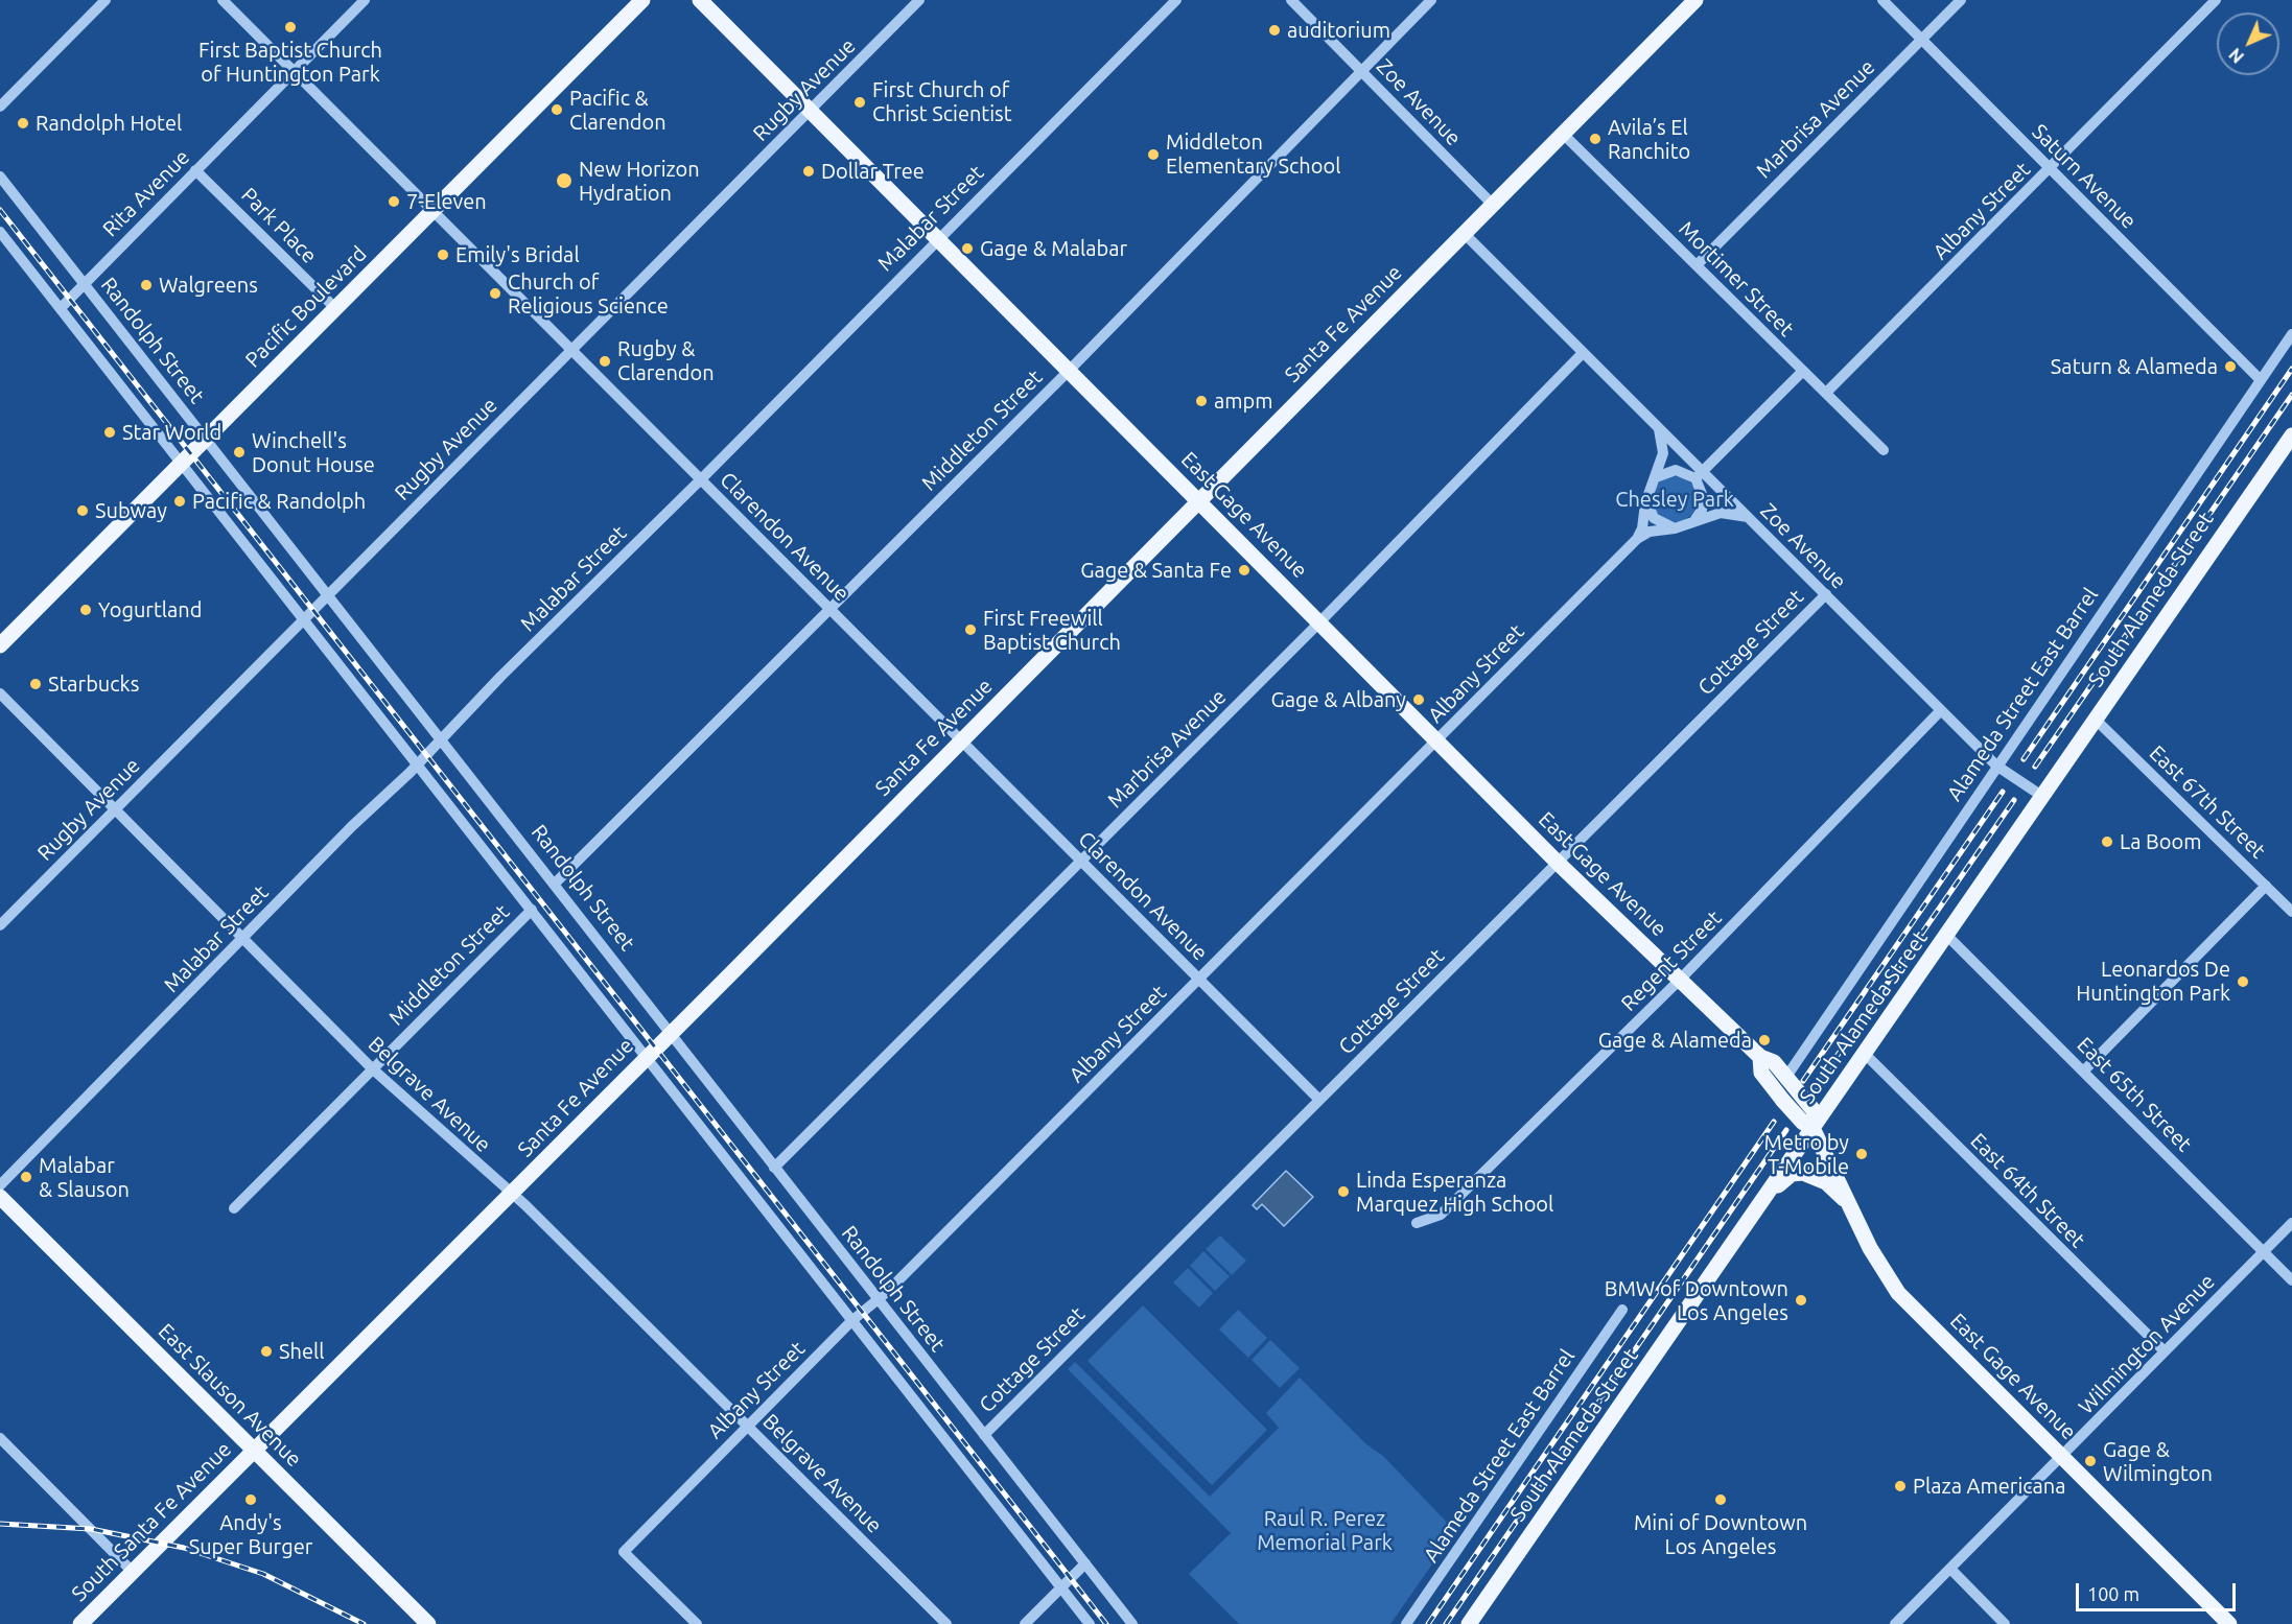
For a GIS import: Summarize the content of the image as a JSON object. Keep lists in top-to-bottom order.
{
  "streets": {
    "main road": [
      "Pacific Boulevard",
      "Santa Fe Avenue",
      "East Gage Avenue",
      "South Alameda Street",
      "East Slauson Avenue",
      "South Santa Fe Avenue"
    ],
    "street": [
      "Rugby Avenue",
      "Zoe Avenue",
      "Marbrisa Avenue",
      "Saturn Avenue",
      "Rita Avenue",
      "Albany Street",
      "Malabar Street",
      "Park Place",
      "Mortimer Street",
      "Randolph Street",
      "Middleton Street",
      "Clarendon Avenue",
      "Cottage Street",
      "Alameda Street East Barrel",
      "East 67th Street",
      "Regent Street",
      "Belgrave Avenue",
      "East 65th Street",
      "East 64th Street",
      "Wilmington Avenue"
    ]
  },
  "crossings": [
    ["Rugby Avenue", "Randolph Street"],
    ["Rugby Avenue", "East Gage Avenue"],
    ["Rugby Avenue", "Clarendon Avenue"],
    ["Rugby Avenue", "Belgrave Avenue"],
    ["Zoe Avenue", "Marbrisa Avenue"],
    ["Zoe Avenue", "Albany Street"],
    ["Zoe Avenue", "Santa Fe Avenue"],
    ["Zoe Avenue", "Middleton Street"],
    ["Zoe Avenue", "South Alameda Street"],
    ["Zoe Avenue", "Cottage Street"],
    ["Zoe Avenue", "Alameda Street East Barrel"],
    ["Zoe Avenue", "Regent Street"],
    ["Marbrisa Avenue", "Saturn Avenue"],
    ["Marbrisa Avenue", "Mortimer Street"],
    ["Marbrisa Avenue", "Randolph Street"],
    ["Marbrisa Avenue", "East Gage Avenue"],
    ["Marbrisa Avenue", "Clarendon Avenue"],
    ["Saturn Avenue", "Albany Street"],
    ["Saturn Avenue", "Alameda Street East Barrel"],
    ["Rita Avenue", "Park Place"],
    ["Rita Avenue", "Randolph Street"],
    ["Rita Avenue", "Clarendon Avenue"],
    ["Albany Street", "Mortimer Street"],
    ["Albany Street", "Randolph Street"],
    ["Albany Street", "East Gage Avenue"],
    ["Albany Street", "Clarendon Avenue"],
    ["Albany Street", "Belgrave Avenue"],
    ["Malabar Street", "Randolph Street"],
    ["Malabar Street", "East Gage Avenue"],
    ["Malabar Street", "Clarendon Avenue"],
    ["Malabar Street", "Belgrave Avenue"],
    ["Park Place", "Pacific Boulevard"],
    ["Mortimer Street", "Santa Fe Avenue"],
    ["Pacific Boulevard", "Randolph Street"],
    ["Pacific Boulevard", "Clarendon Avenue"],
    ["Santa Fe Avenue", "Randolph Street"],
    ["Santa Fe Avenue", "East Gage Avenue"],
    ["Santa Fe Avenue", "Clarendon Avenue"],
    ["Santa Fe Avenue", "Belgrave Avenue"],
    ["Santa Fe Avenue", "East Slauson Avenue"],
    ["Santa Fe Avenue", "South Santa Fe Avenue"],
    ["Randolph Street", "Middleton Street"],
    ["Randolph Street", "Cottage Street"],
    ["Middleton Street", "East Gage Avenue"],
    ["Middleton Street", "Clarendon Avenue"],
    ["Middleton Street", "Belgrave Avenue"],
    ["East Gage Avenue", "South Alameda Street"],
    ["East Gage Avenue", "Cottage Street"],
    ["East Gage Avenue", "Alameda Street East Barrel"],
    ["East Gage Avenue", "Regent Street"],
    ["East Gage Avenue", "Wilmington Avenue"],
    ["Clarendon Avenue", "Cottage Street"],
    ["South Alameda Street", "East 67th Street"],
    ["South Alameda Street", "East 65th Street"],
    ["South Alameda Street", "East 64th Street"],
    ["East 65th Street", "Wilmington Avenue"],
    ["East 64th Street", "Wilmington Avenue"],
    ["East Slauson Avenue", "South Santa Fe Avenue"]
  ],
  "parks": ["Chesley Park", "Raul R. Perez Memorial Park"],
  "places": [
    "First Baptist Church of Huntington Park",
    "auditorium",
    "First Church of Christ Scientist",
    "Pacific & Clarendon",
    "Randolph Hotel",
    "Avila’s El Ranchito",
    "Middleton Elementary School",
    "Dollar Tree",
    "New Horizon Hydration",
    "7-Eleven",
    "Gage & Malabar",
    "Emily's Bridal",
    "Walgreens",
    "Church of Religious Science",
    "Rugby & Clarendon",
    "Saturn & Alameda",
    "ampm",
    "Star World",
    "Winchell's Donut House",
    "Pacific & Randolph",
    "Subway",
    "Gage & Santa Fe",
    "Yogurtland",
    "First Freewill Baptist Church",
    "Starbucks",
    "Gage & Albany",
    "La Boom",
    "Leonardos De Huntington Park",
    "Gage & Alameda",
    "Metro by T-Mobile",
    "Malabar & Slauson",
    "Linda Esperanza Marquez High School",
    "BMW of Downtown Los Angeles",
    "Shell",
    "Gage & Wilmington",
    "Plaza Americana",
    "Andy's Super Burger",
    "Mini of Downtown Los Angeles"
  ],
  "scale_bar": "100 m",
  "north": "bottom left"
}
